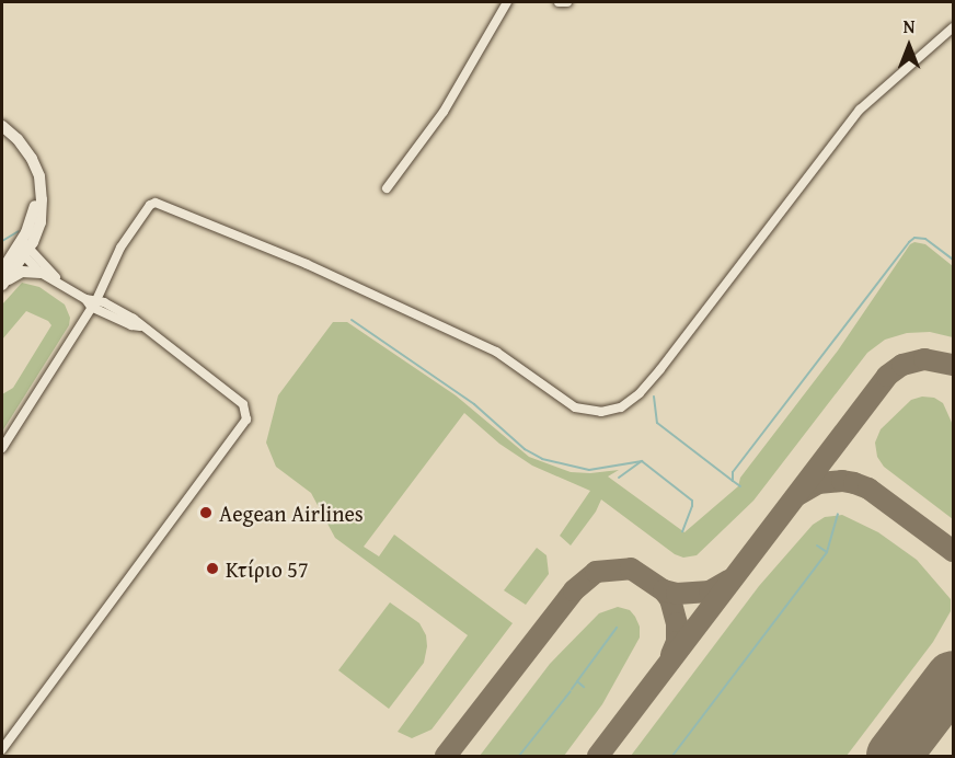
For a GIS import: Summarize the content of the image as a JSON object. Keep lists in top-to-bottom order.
{
  "places": ["Aegean Airlines", "Κτίριο 57"],
  "north": "top"
}
